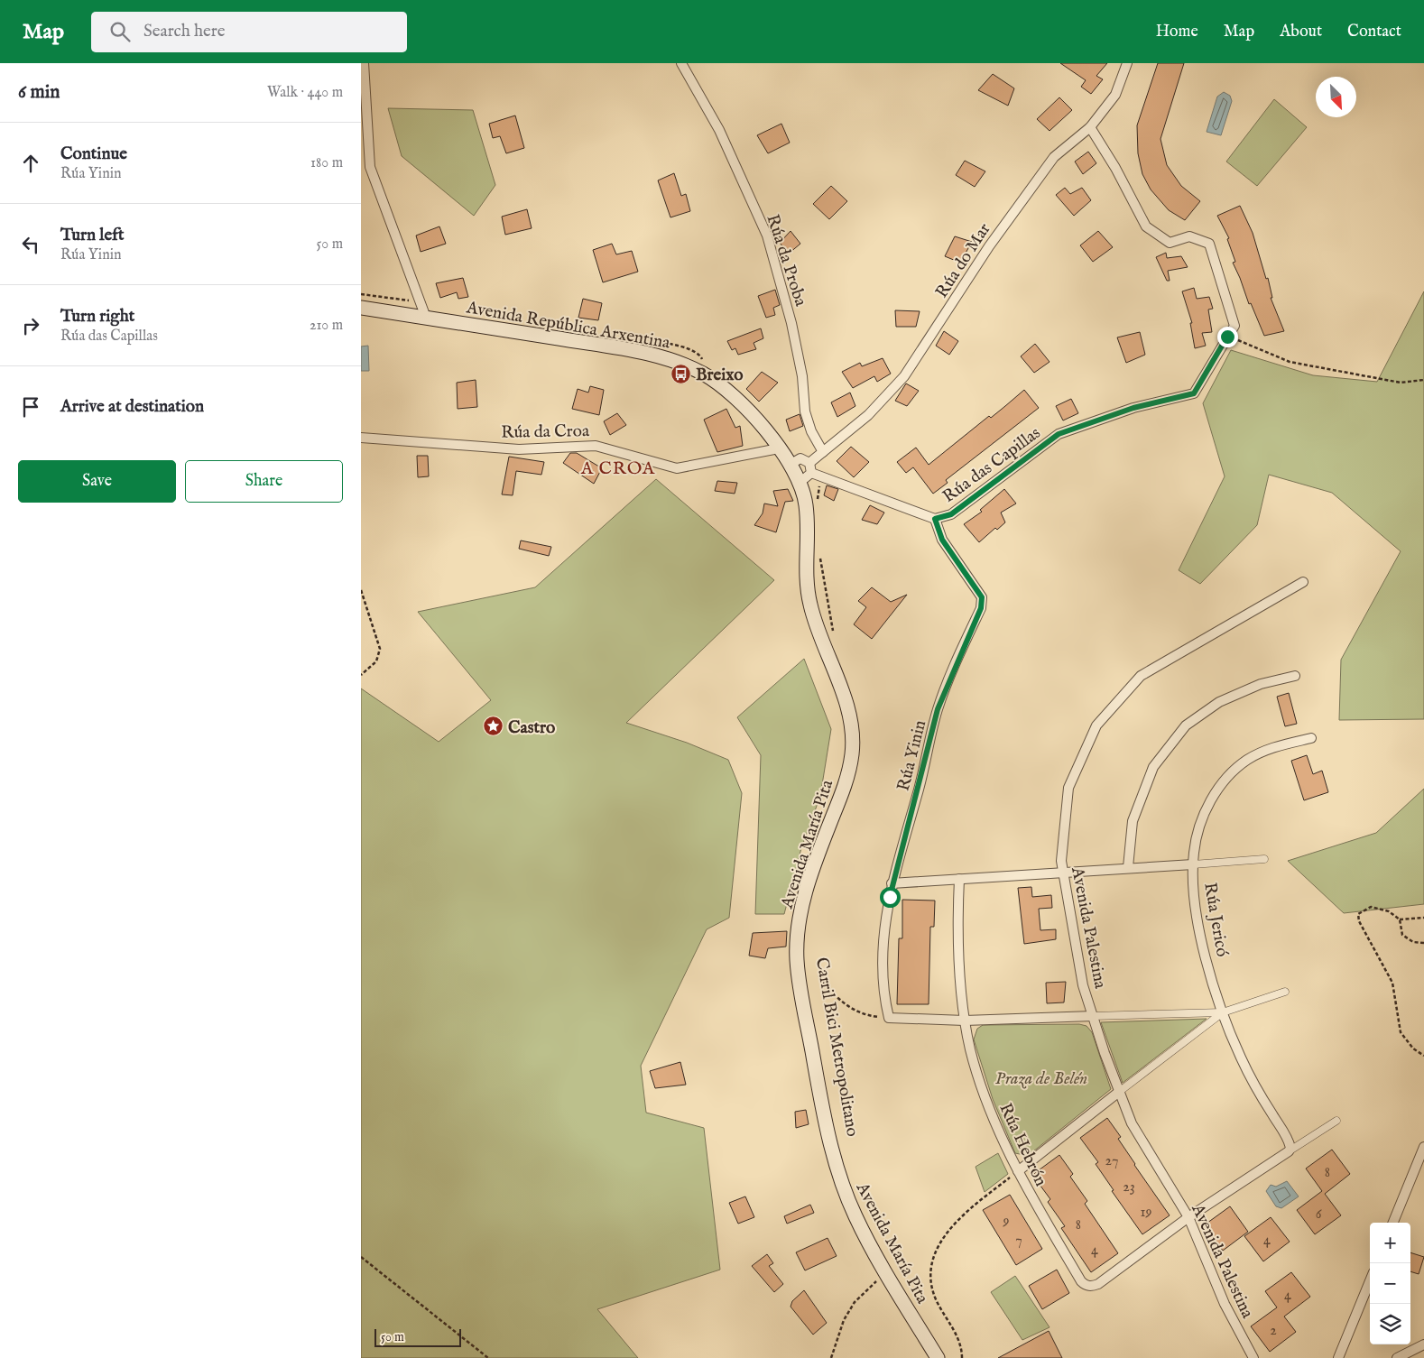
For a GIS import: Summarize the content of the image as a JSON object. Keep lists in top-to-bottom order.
{
  "streets": {
    "main road": ["Avenida República Arxentina", "Avenida María Pita"],
    "street": [
      "Rúa da Proba",
      "Rúa do Mar",
      "Rúa da Croa",
      "Rúa das Capillas",
      "Rúa Yinin",
      "Rúa Jericó",
      "Avenida Palestina",
      "Rúa Hebrón"
    ]
  },
  "crossings": [
    ["Rúa da Proba", "Rúa do Mar"],
    ["Rúa do Mar", "Rúa das Capillas"],
    ["Avenida República Arxentina", "Rúa da Croa"],
    ["Avenida República Arxentina", "Avenida María Pita"],
    ["Rúa das Capillas", "Rúa Yinin"],
    ["Avenida Palestina", "Rúa Hebrón"]
  ],
  "districts": ["A CROA"],
  "parks": ["Praza de Belén"],
  "places": {
    "bus stop": ["Breixo"],
    "place": ["Castro"]
  },
  "house_numbers": [
    "27",
    "8",
    "23",
    "19",
    "6",
    "9",
    "8",
    "7",
    "4",
    "4",
    "4",
    "2"
  ],
  "scale_bar": "50 m",
  "north": "bottom right",
  "page": {
    "header": "Map",
    "search": "Search here",
    "nav": [
      "Home",
      "Map",
      "About",
      "Contact"
    ],
    "heading": ["6 min", "Walk · 440 m"],
    "list": [
      ["Continue", "Rúa Yinin", "180 m"],
      ["Turn left", "Rúa Yinin", "50 m"],
      ["Turn right", "Rúa das Capillas", "210 m"],
      "Arrive at destination"
    ],
    "buttons": ["Save", "Share"],
    "map_buttons": ["+", "−"],
    "scale": "50 m"
  }
}
